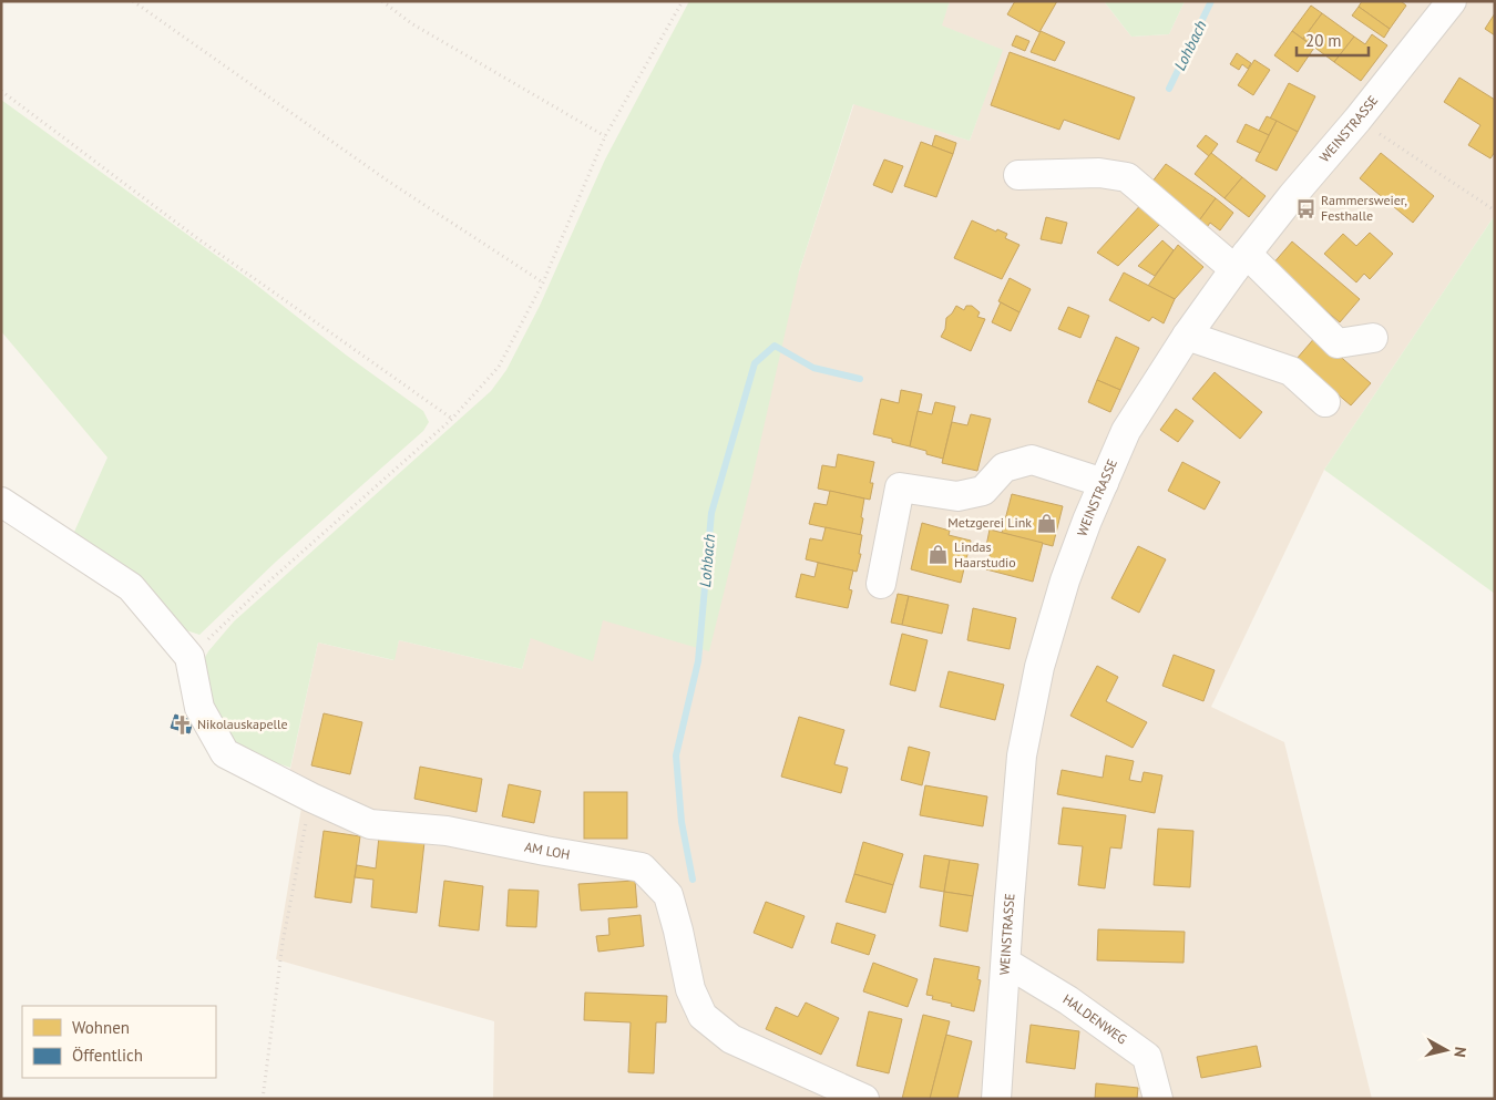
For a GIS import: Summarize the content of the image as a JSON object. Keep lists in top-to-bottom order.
{
  "streets": {
    "street": ["WEINSTRASSE", "AM LOH", "HALDENWEG"]
  },
  "crossings": [
    ["WEINSTRASSE", "HALDENWEG"]
  ],
  "water": ["Lohbach"],
  "places": {
    "bus stop": ["Rammersweier, Festhalle"],
    "shop": ["Metzgerei Link", "Lindas Haarstudio"],
    "church": ["Nikolauskapelle"]
  },
  "legend": ["Wohnen", "Öffentlich"],
  "scale_bar": "20 m",
  "north": "right"
}
